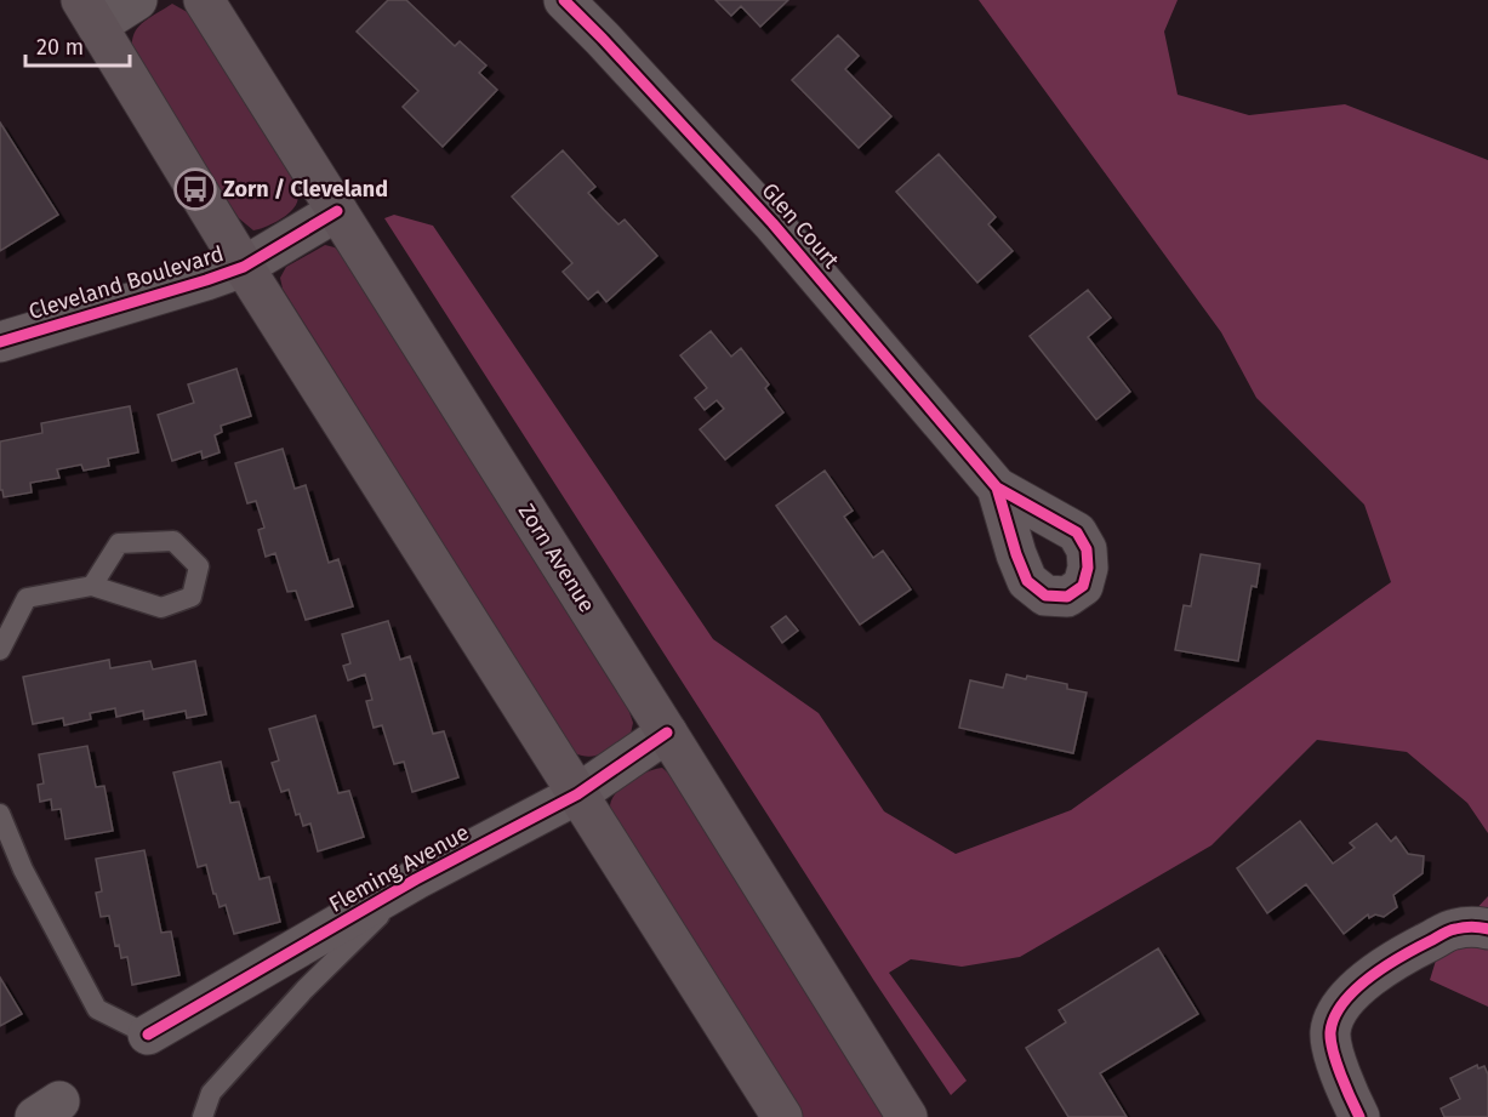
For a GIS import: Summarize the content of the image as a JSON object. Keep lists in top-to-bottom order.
{
  "streets": {
    "main road": ["Zorn Avenue"],
    "street": ["Glen Court", "Cleveland Boulevard", "Fleming Avenue"]
  },
  "crossings": [
    ["Cleveland Boulevard", "Zorn Avenue"],
    ["Zorn Avenue", "Fleming Avenue"]
  ],
  "places": {
    "bus stop": ["Zorn / Cleveland"]
  },
  "scale_bar": "20 m"
}
